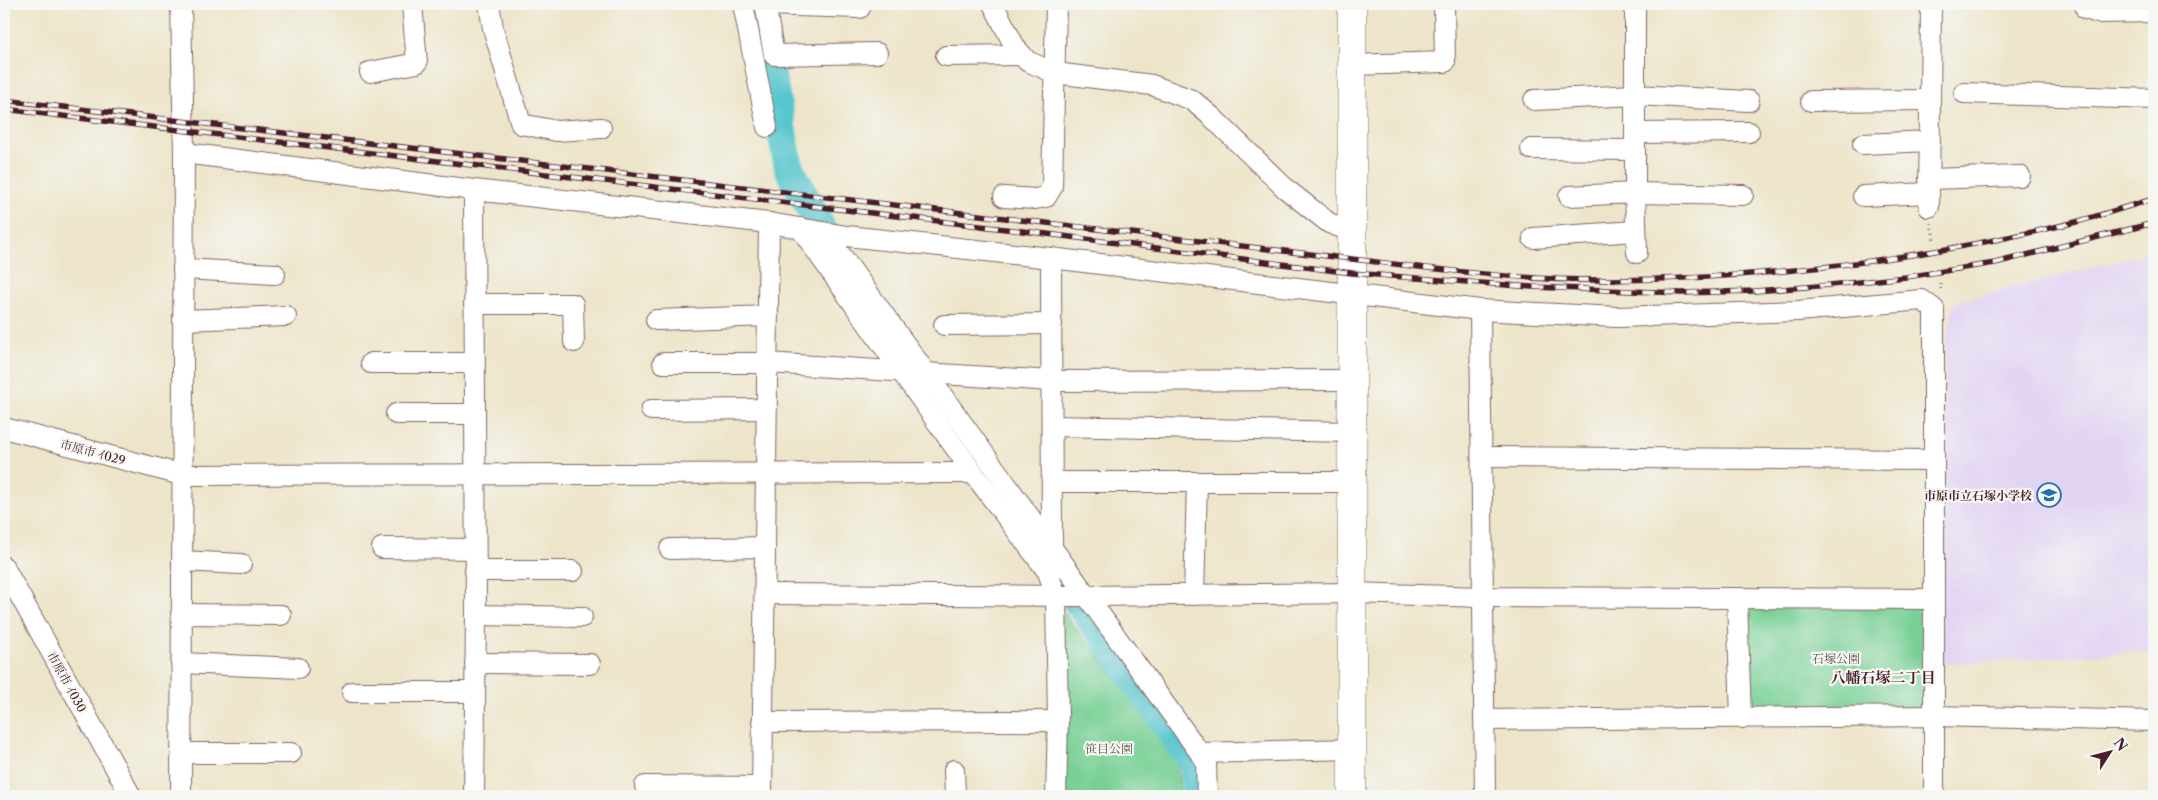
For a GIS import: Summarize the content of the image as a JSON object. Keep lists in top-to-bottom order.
{
  "streets": {
    "street": ["市原市 ｲ029", "市原市 ｲ030"]
  },
  "districts": ["八幡石塚二丁目"],
  "parks": ["石塚公園", "笹目公園"],
  "places": {
    "school or university": ["市原市立石塚小学校"]
  },
  "north": "top right"
}
